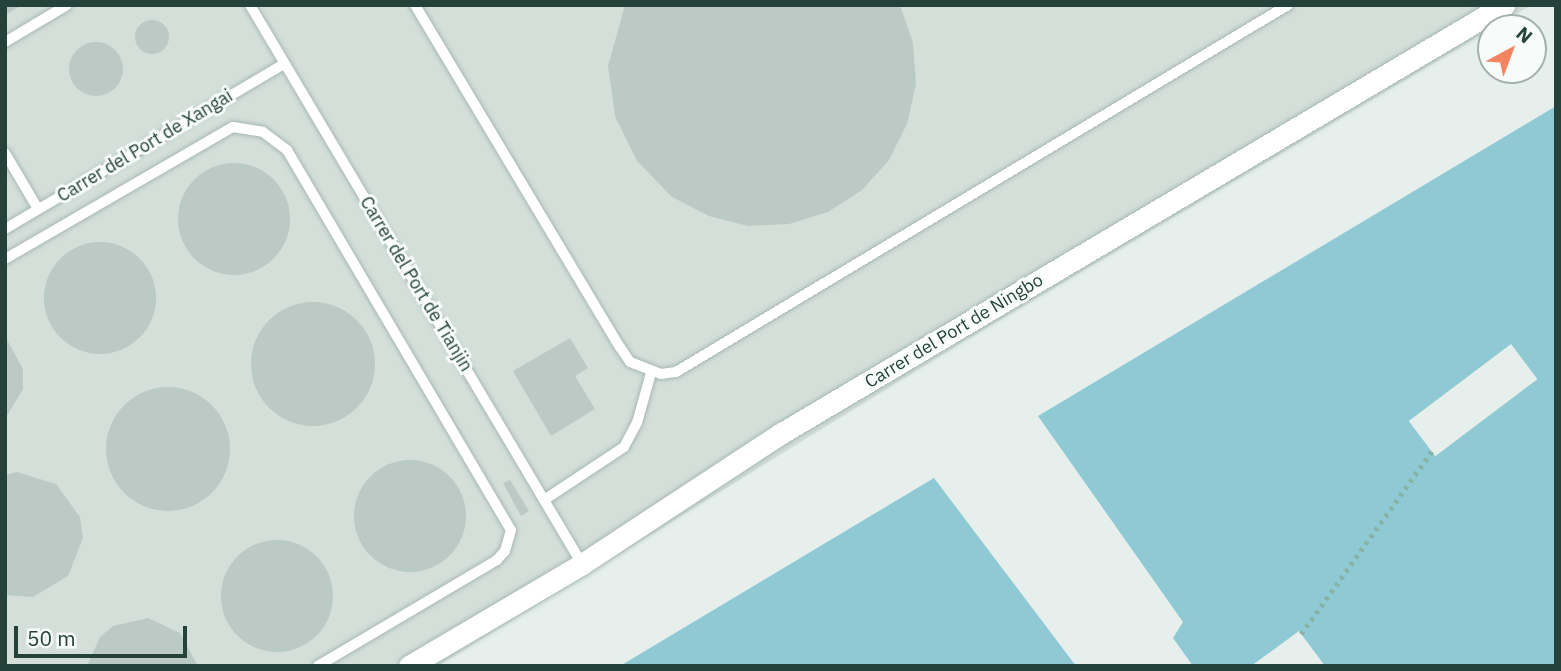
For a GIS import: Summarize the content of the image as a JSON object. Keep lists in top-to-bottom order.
{
  "streets": {
    "street": ["Carrer del Port de Ningbo"],
    "lane": ["Carrer del Port de Xangai", "Carrer del Port de Tianjin"]
  },
  "crossings": [
    ["Carrer del Port de Xangai", "Carrer del Port de Tianjin"],
    ["Carrer del Port de Tianjin", "Carrer del Port de Ningbo"]
  ],
  "scale_bar": "50 m",
  "north": "top right"
}
